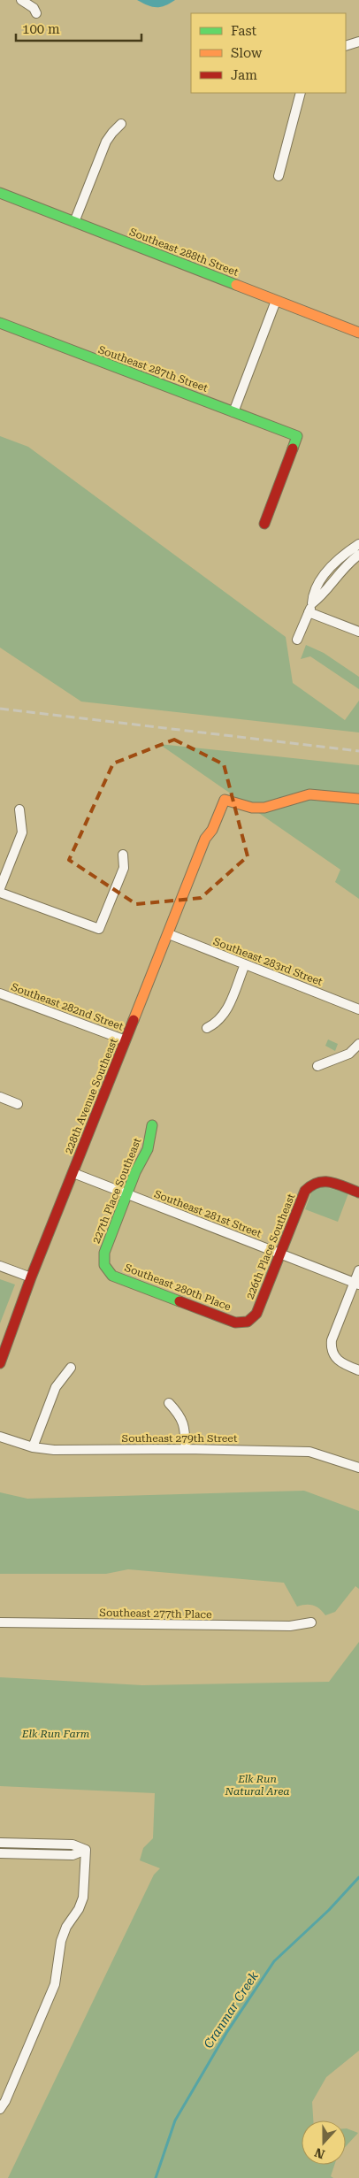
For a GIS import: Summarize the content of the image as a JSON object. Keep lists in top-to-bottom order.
{
  "streets": {
    "street": [
      "Southeast 288th Street",
      "Southeast 287th Street",
      "Southeast 283rd Street",
      "Southeast 282nd Street",
      "228th Avenue Southeast",
      "227th Place Southeast",
      "Southeast 281st Street",
      "226th Place Southeast",
      "Southeast 280th Place",
      "Southeast 279th Street",
      "Southeast 277th Place"
    ]
  },
  "crossings": [
    ["Southeast 283rd Street", "228th Avenue Southeast"],
    ["Southeast 282nd Street", "228th Avenue Southeast"],
    ["228th Avenue Southeast", "Southeast 281st Street"],
    ["227th Place Southeast", "Southeast 281st Street"],
    ["227th Place Southeast", "Southeast 280th Place"],
    ["Southeast 281st Street", "226th Place Southeast"],
    ["226th Place Southeast", "Southeast 280th Place"]
  ],
  "water": ["Cranmar Creek"],
  "parks": ["Elk Run Farm", "Elk Run Natural Area"],
  "legend": ["Fast", "Slow", "Jam"],
  "scale_bar": "100 m",
  "north": "bottom"
}
